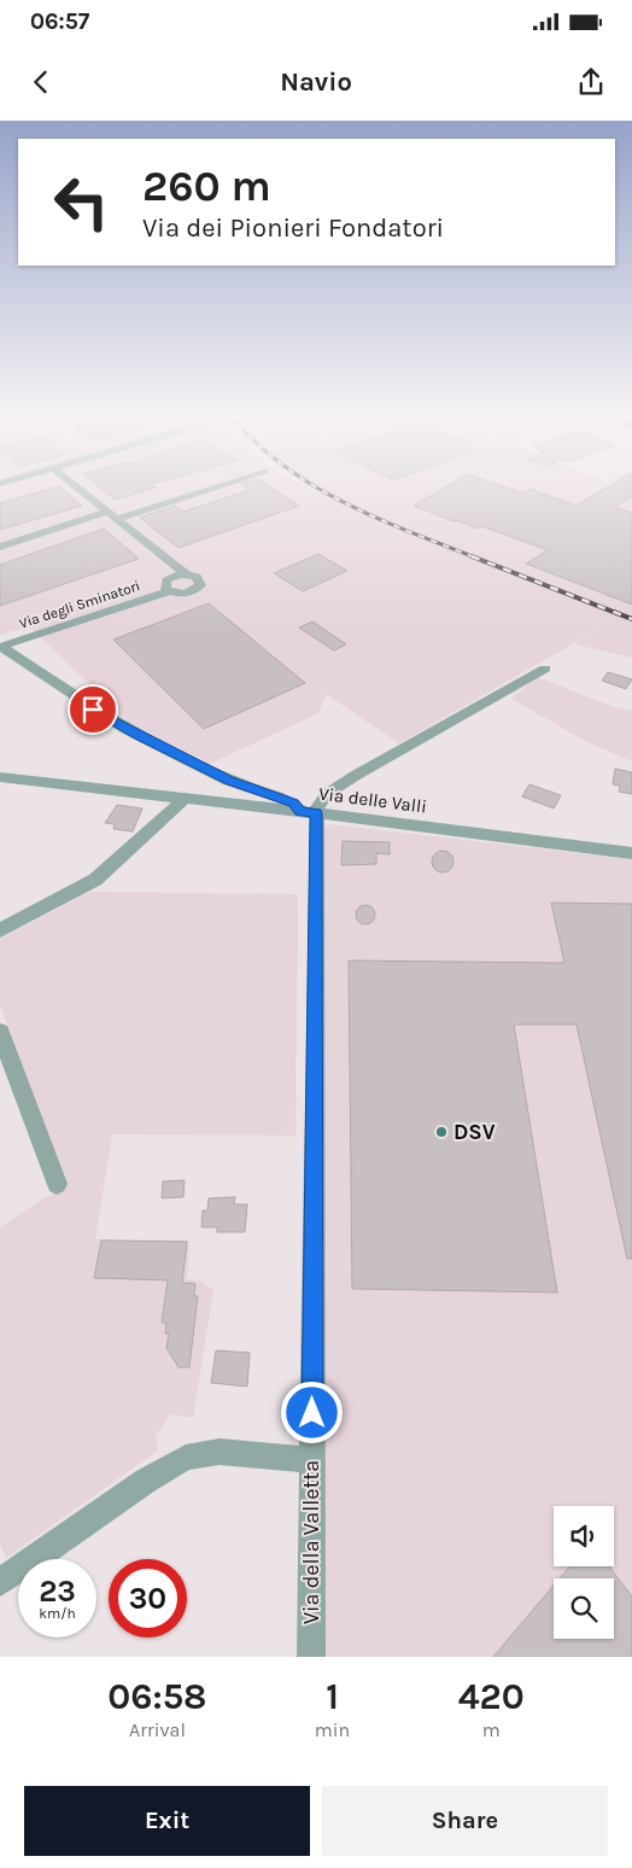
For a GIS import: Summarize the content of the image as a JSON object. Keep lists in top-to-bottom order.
{
  "streets": {
    "street": ["Via degli Sminatori", "Via delle Valli", "Via della Valletta"]
  },
  "crossings": [
    ["Via delle Valli", "Via della Valletta"]
  ],
  "places": ["DSV"],
  "page": {
    "status": "06:57",
    "header": "Navio",
    "turn": ["260 m", "Via dei Pionieri Fondatori"],
    "speed": "23 km/h",
    "limit": "30",
    "eta": [
      "06:58",
      "Arrival",
      "1",
      "min",
      "420",
      "m"
    ],
    "buttons": ["Exit", "Share"]
  }
}
